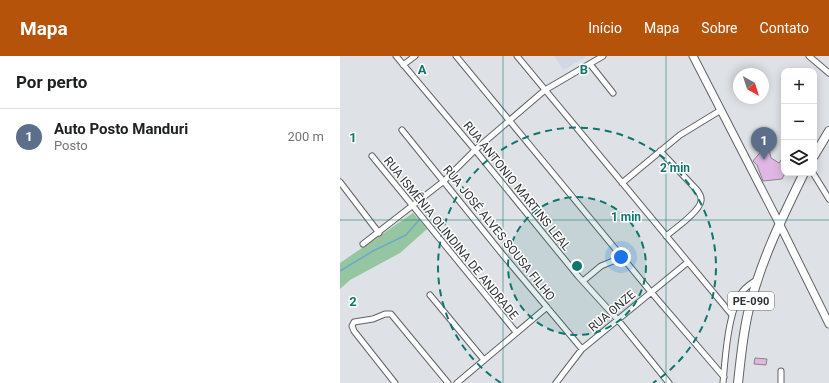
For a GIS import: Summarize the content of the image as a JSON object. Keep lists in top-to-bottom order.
{
  "streets": {
    "main road": ["PE-090"],
    "street": [
      "RUA ANTONIO MARTINS LEAL",
      "RUA JOSÉ ALVES SOUSA FILHO",
      "RUA ISMÊNIA OLINDINA DE ANDRADE",
      "RUA ONZE"
    ]
  },
  "crossings": [
    ["RUA ANTONIO MARTINS LEAL", "RUA ONZE"],
    ["RUA JOSÉ ALVES SOUSA FILHO", "RUA ONZE"]
  ],
  "north": "bottom right",
  "page": {
    "header": "Mapa",
    "nav": [
      "Início",
      "Mapa",
      "Sobre",
      "Contato"
    ],
    "heading": "Por perto",
    "map_buttons": ["+", "−"],
    "list": [
      {
        "mark": "1",
        "name": "Auto Posto Manduri",
        "note": "Posto",
        "value": "200 m"
      }
    ],
    "pins": "1"
  },
  "grid": {
    "columns": ["A", "B"],
    "rows": ["1", "2"]
  },
  "rings": ["2 min", "1 min"]
}
